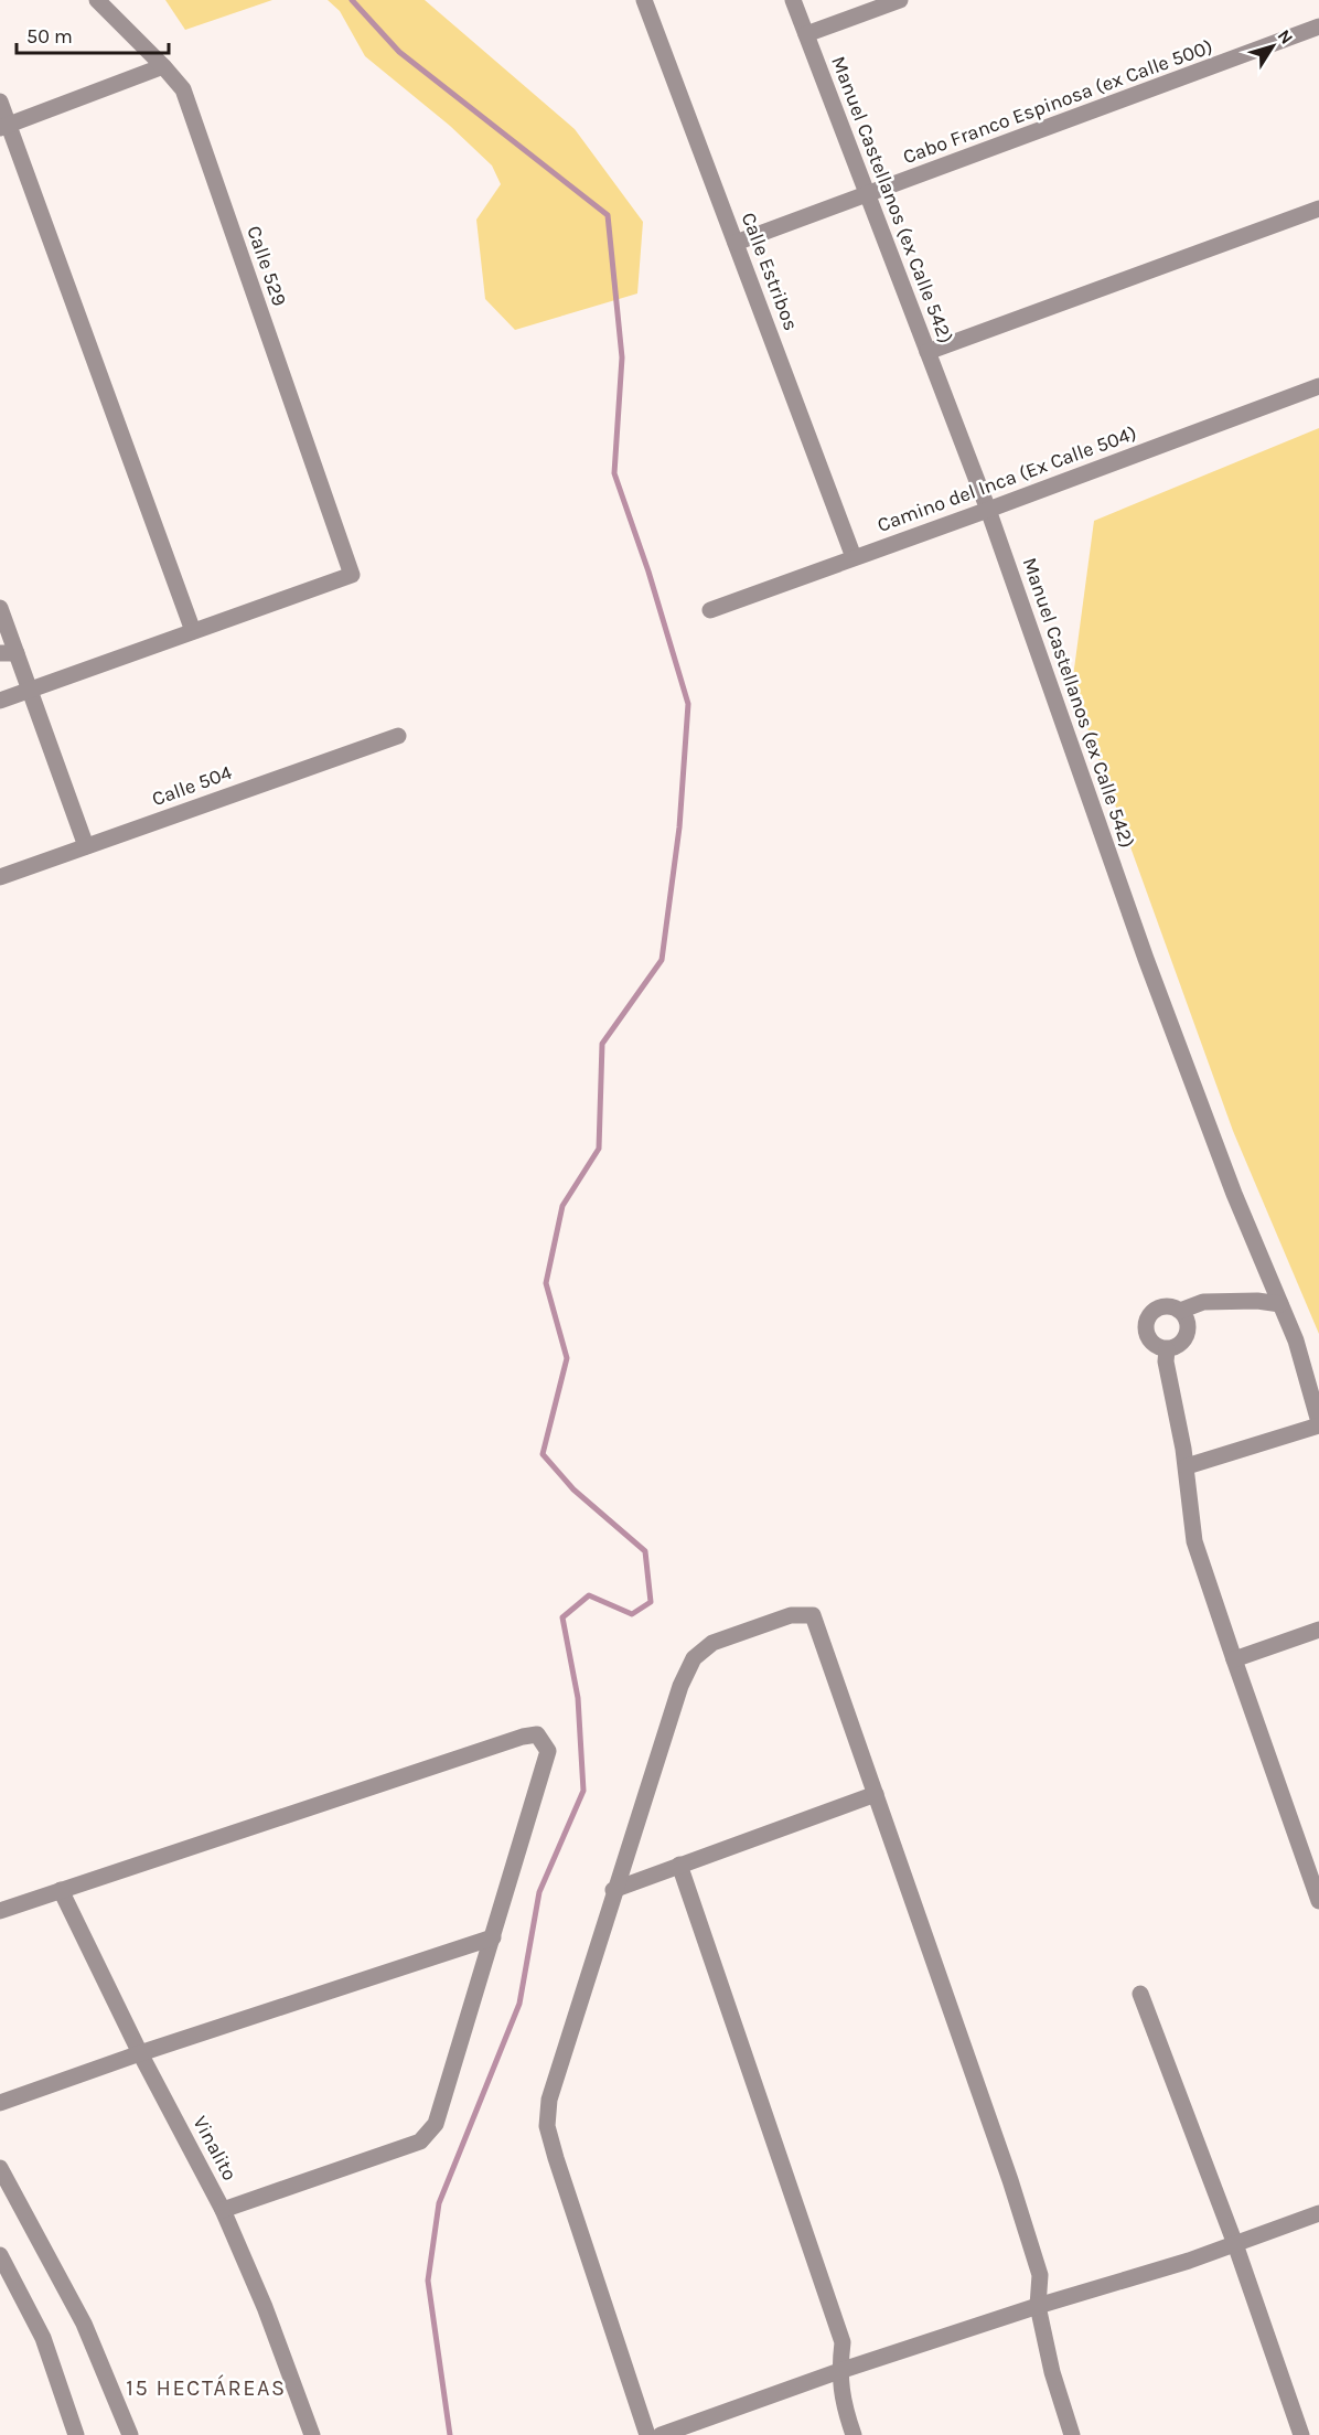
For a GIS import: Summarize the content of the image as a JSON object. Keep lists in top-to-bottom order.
{
  "streets": {
    "street": [
      "Cabo Franco Espinosa (ex Calle 500)",
      "Manuel Castellanos (ex Calle 542)",
      "Calle 529",
      "Calle Estribos",
      "Camino del Inca (Ex Calle 504)",
      "Calle 504",
      "Vinalito"
    ]
  },
  "crossings": [
    ["Cabo Franco Espinosa (ex Calle 500)", "Manuel Castellanos (ex Calle 542)"],
    ["Cabo Franco Espinosa (ex Calle 500)", "Calle Estribos"],
    ["Manuel Castellanos (ex Calle 542)", "Camino del Inca (Ex Calle 504)"],
    ["Calle Estribos", "Camino del Inca (Ex Calle 504)"]
  ],
  "districts": ["15 HECTÁREAS"],
  "scale_bar": "50 m",
  "north": "top right"
}
